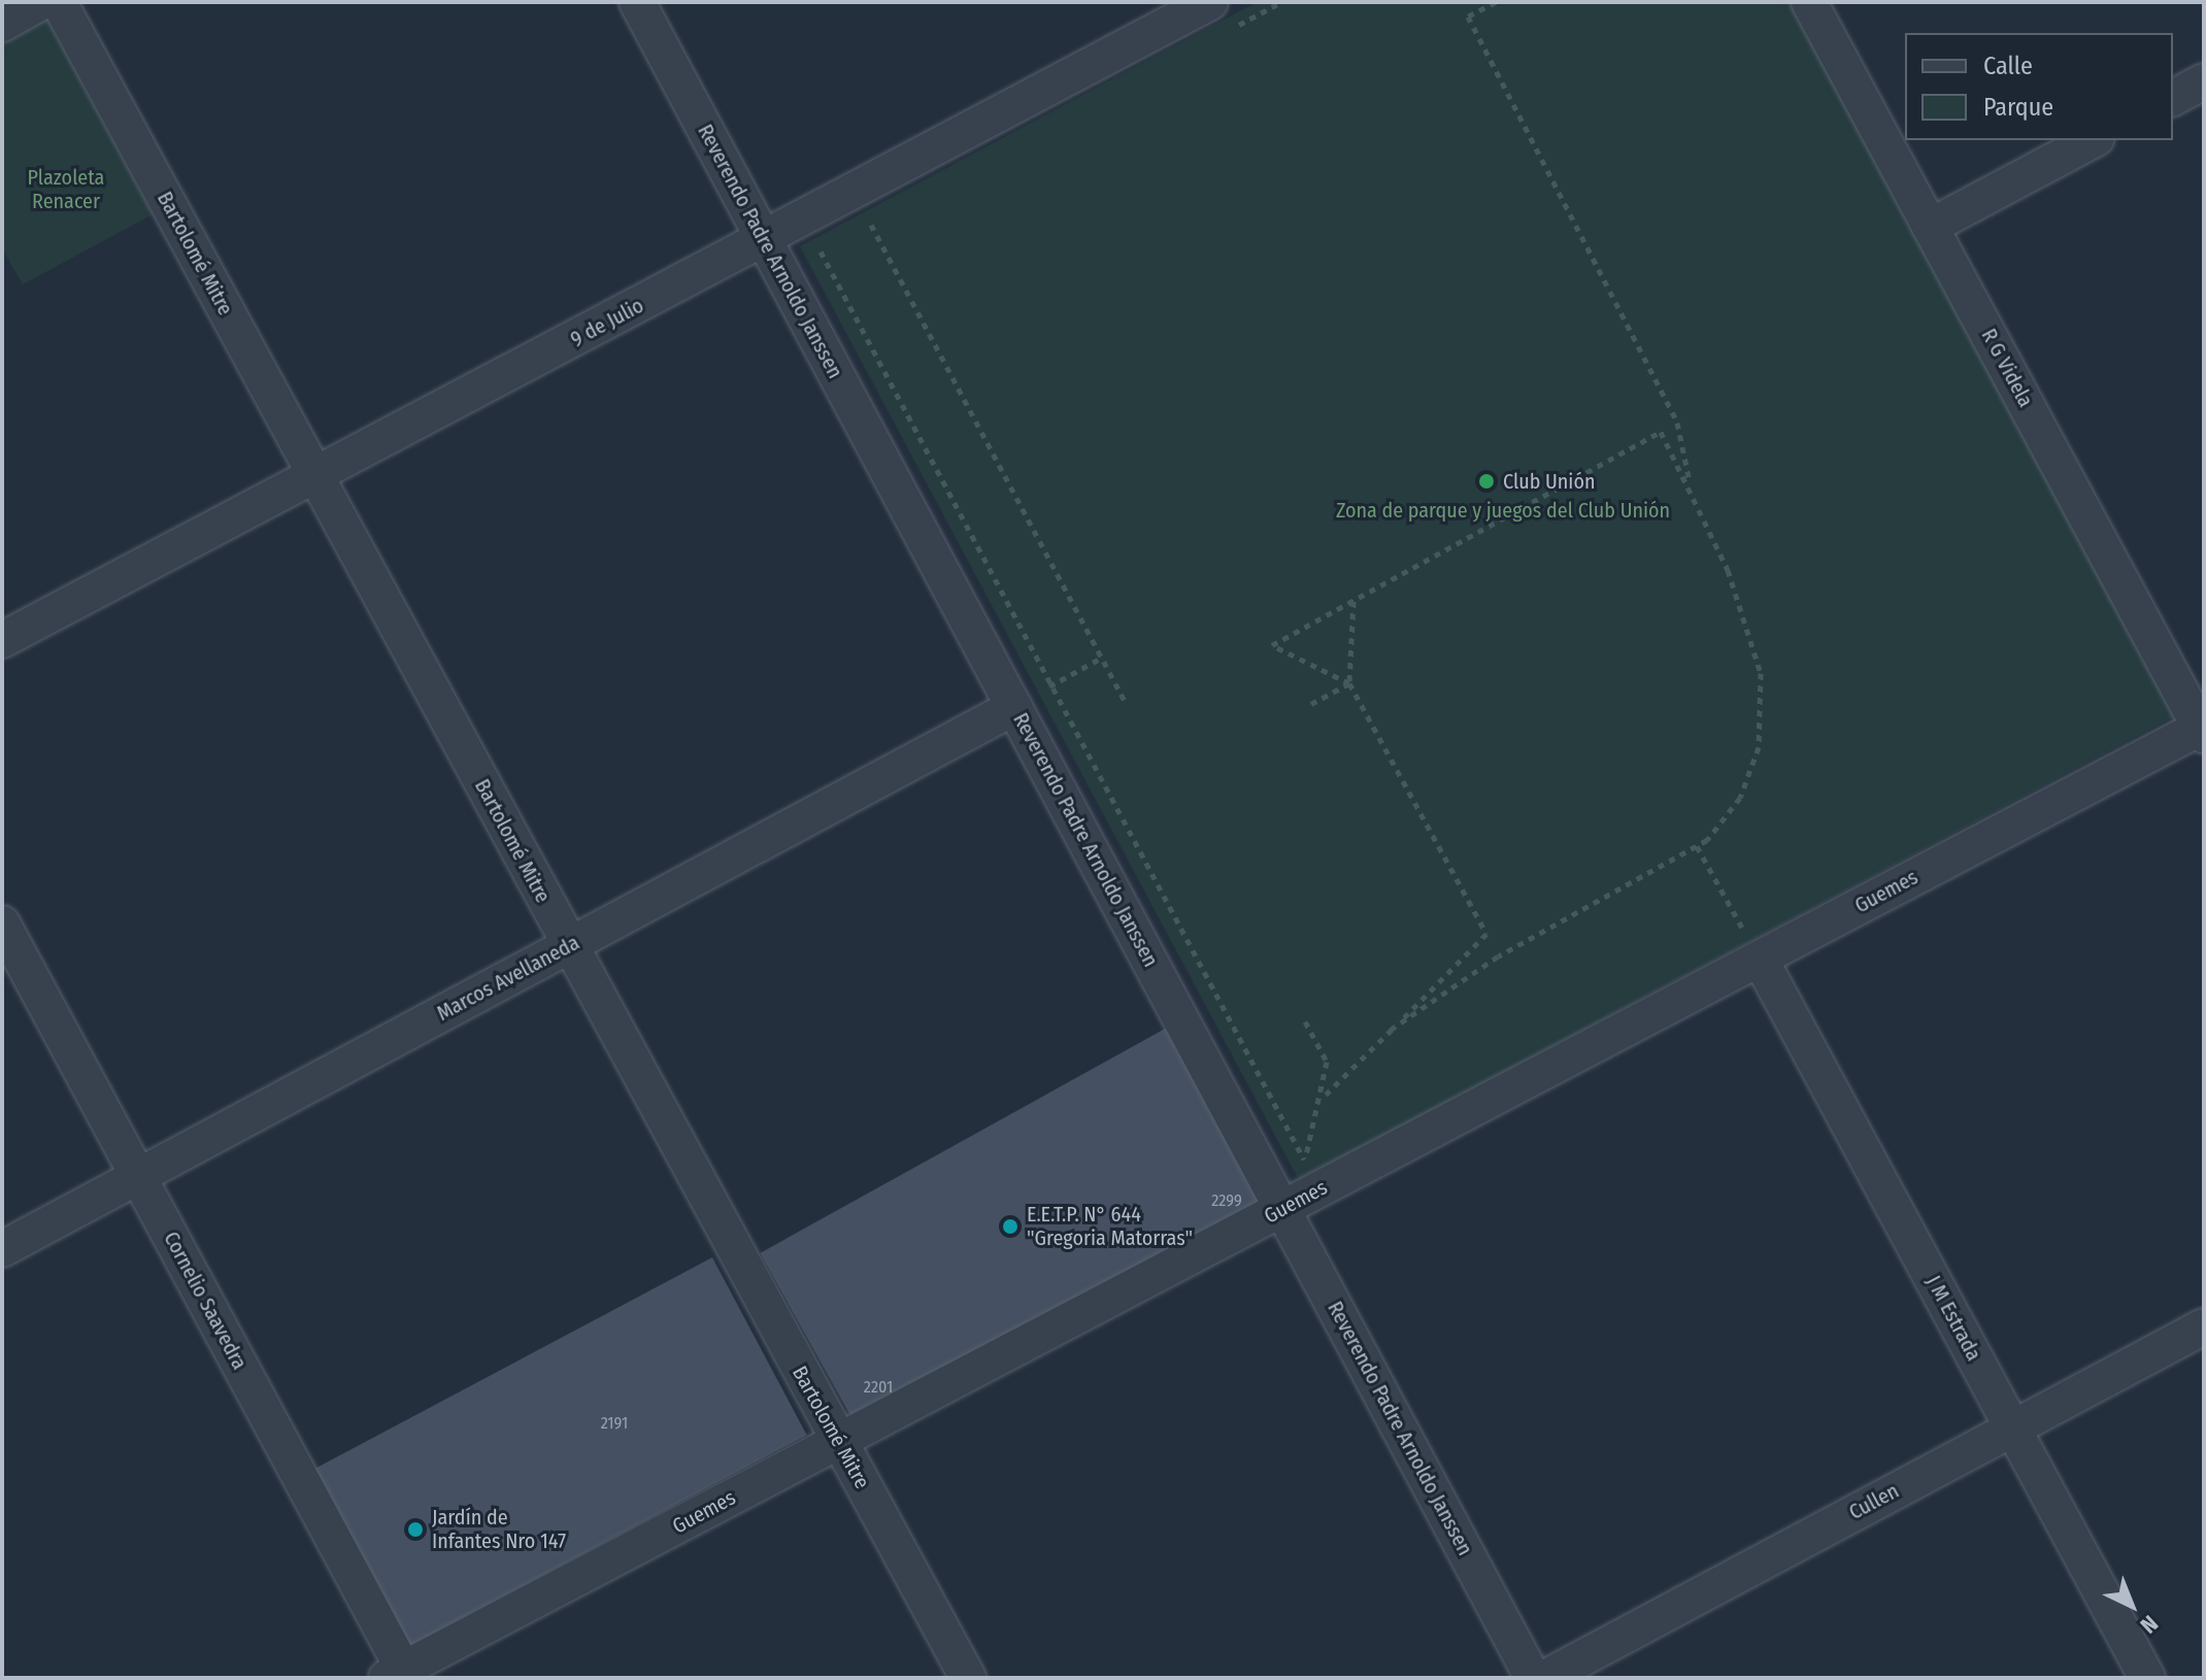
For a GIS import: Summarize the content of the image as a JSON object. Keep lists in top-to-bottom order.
{
  "streets": {
    "street": [
      "Reverendo Padre Arnoldo Janssen",
      "Bartolomé Mitre",
      "9 de Julio",
      "R G Videla",
      "Guemes",
      "Marcos Avellaneda",
      "Cornelio Saavedra",
      "J M Estrada",
      "Cullen"
    ]
  },
  "crossings": [
    ["Reverendo Padre Arnoldo Janssen", "9 de Julio"],
    ["Reverendo Padre Arnoldo Janssen", "Guemes"],
    ["Reverendo Padre Arnoldo Janssen", "Marcos Avellaneda"],
    ["Bartolomé Mitre", "9 de Julio"],
    ["Bartolomé Mitre", "Guemes"],
    ["Bartolomé Mitre", "Marcos Avellaneda"],
    ["R G Videla", "Guemes"],
    ["Guemes", "Cornelio Saavedra"],
    ["Guemes", "J M Estrada"],
    ["Marcos Avellaneda", "Cornelio Saavedra"],
    ["J M Estrada", "Cullen"]
  ],
  "parks": ["Plazoleta Renacer", "Zona de parque y juegos del Club Unión"],
  "places": ["Club Unión", "E.E.T.P. N° 644 \"Gregoria Matorras\"", "Jardín de Infantes Nro 147"],
  "house_numbers": ["2299", "2201", "2191"],
  "legend": ["Calle", "Parque"],
  "north": "bottom right"
}
